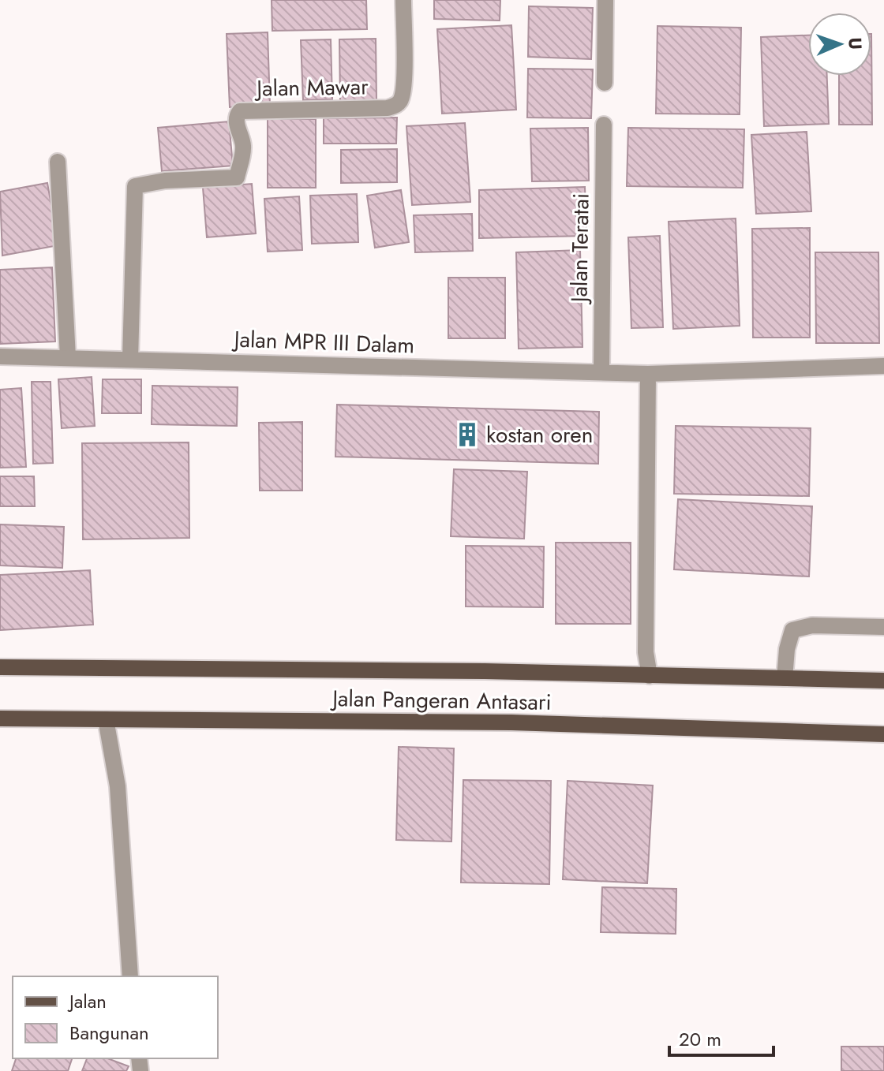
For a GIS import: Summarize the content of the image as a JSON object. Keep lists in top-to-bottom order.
{
  "streets": {
    "main road": ["Jalan Pangeran Antasari"],
    "street": ["Jalan Mawar", "Jalan Teratai", "Jalan MPR III Dalam"]
  },
  "crossings": [
    ["Jalan Mawar", "Jalan MPR III Dalam"],
    ["Jalan Teratai", "Jalan MPR III Dalam"]
  ],
  "places": {
    "building": ["kostan oren"]
  },
  "legend": ["Jalan", "Bangunan"],
  "scale_bar": "20 m",
  "north": "right"
}
